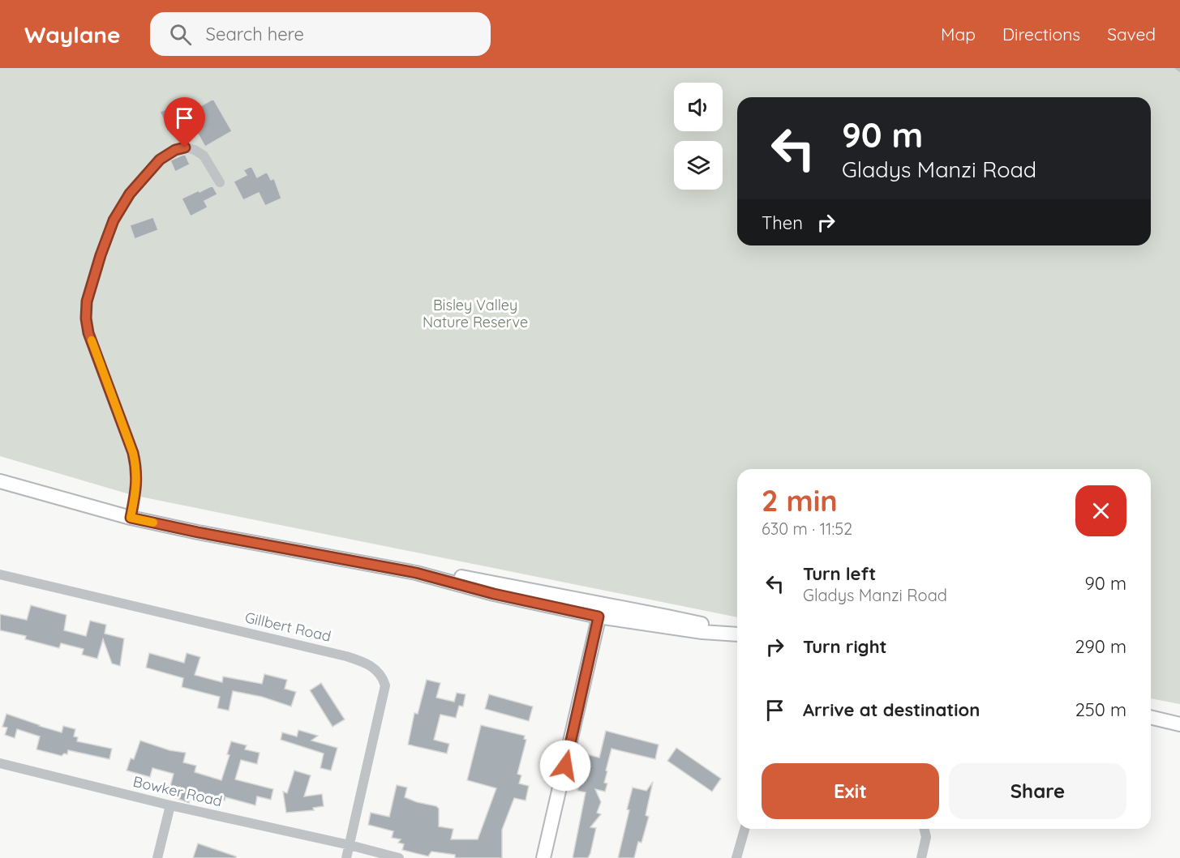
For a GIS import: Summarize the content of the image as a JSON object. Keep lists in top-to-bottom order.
{
  "streets": {
    "street": ["Gillbert Road", "Bowker Road"]
  },
  "crossings": [
    ["Gillbert Road", "Bowker Road"]
  ],
  "parks": ["Bisley Valley Nature Reserve"],
  "page": {
    "header": "Waylane",
    "search": "Search here",
    "nav": ["Map", "Directions", "Saved"],
    "turn": ["90 m", "Gladys Manzi Road"],
    "then": "Then",
    "heading": ["2 min", "630 m · 11:52"],
    "list": [
      {
        "name": "Turn left",
        "note": "Gladys Manzi Road",
        "value": "90 m"
      },
      {
        "name": "Turn right",
        "value": "290 m"
      },
      {
        "name": "Arrive at destination",
        "value": "250 m"
      }
    ],
    "buttons": ["Exit", "Share"]
  }
}
